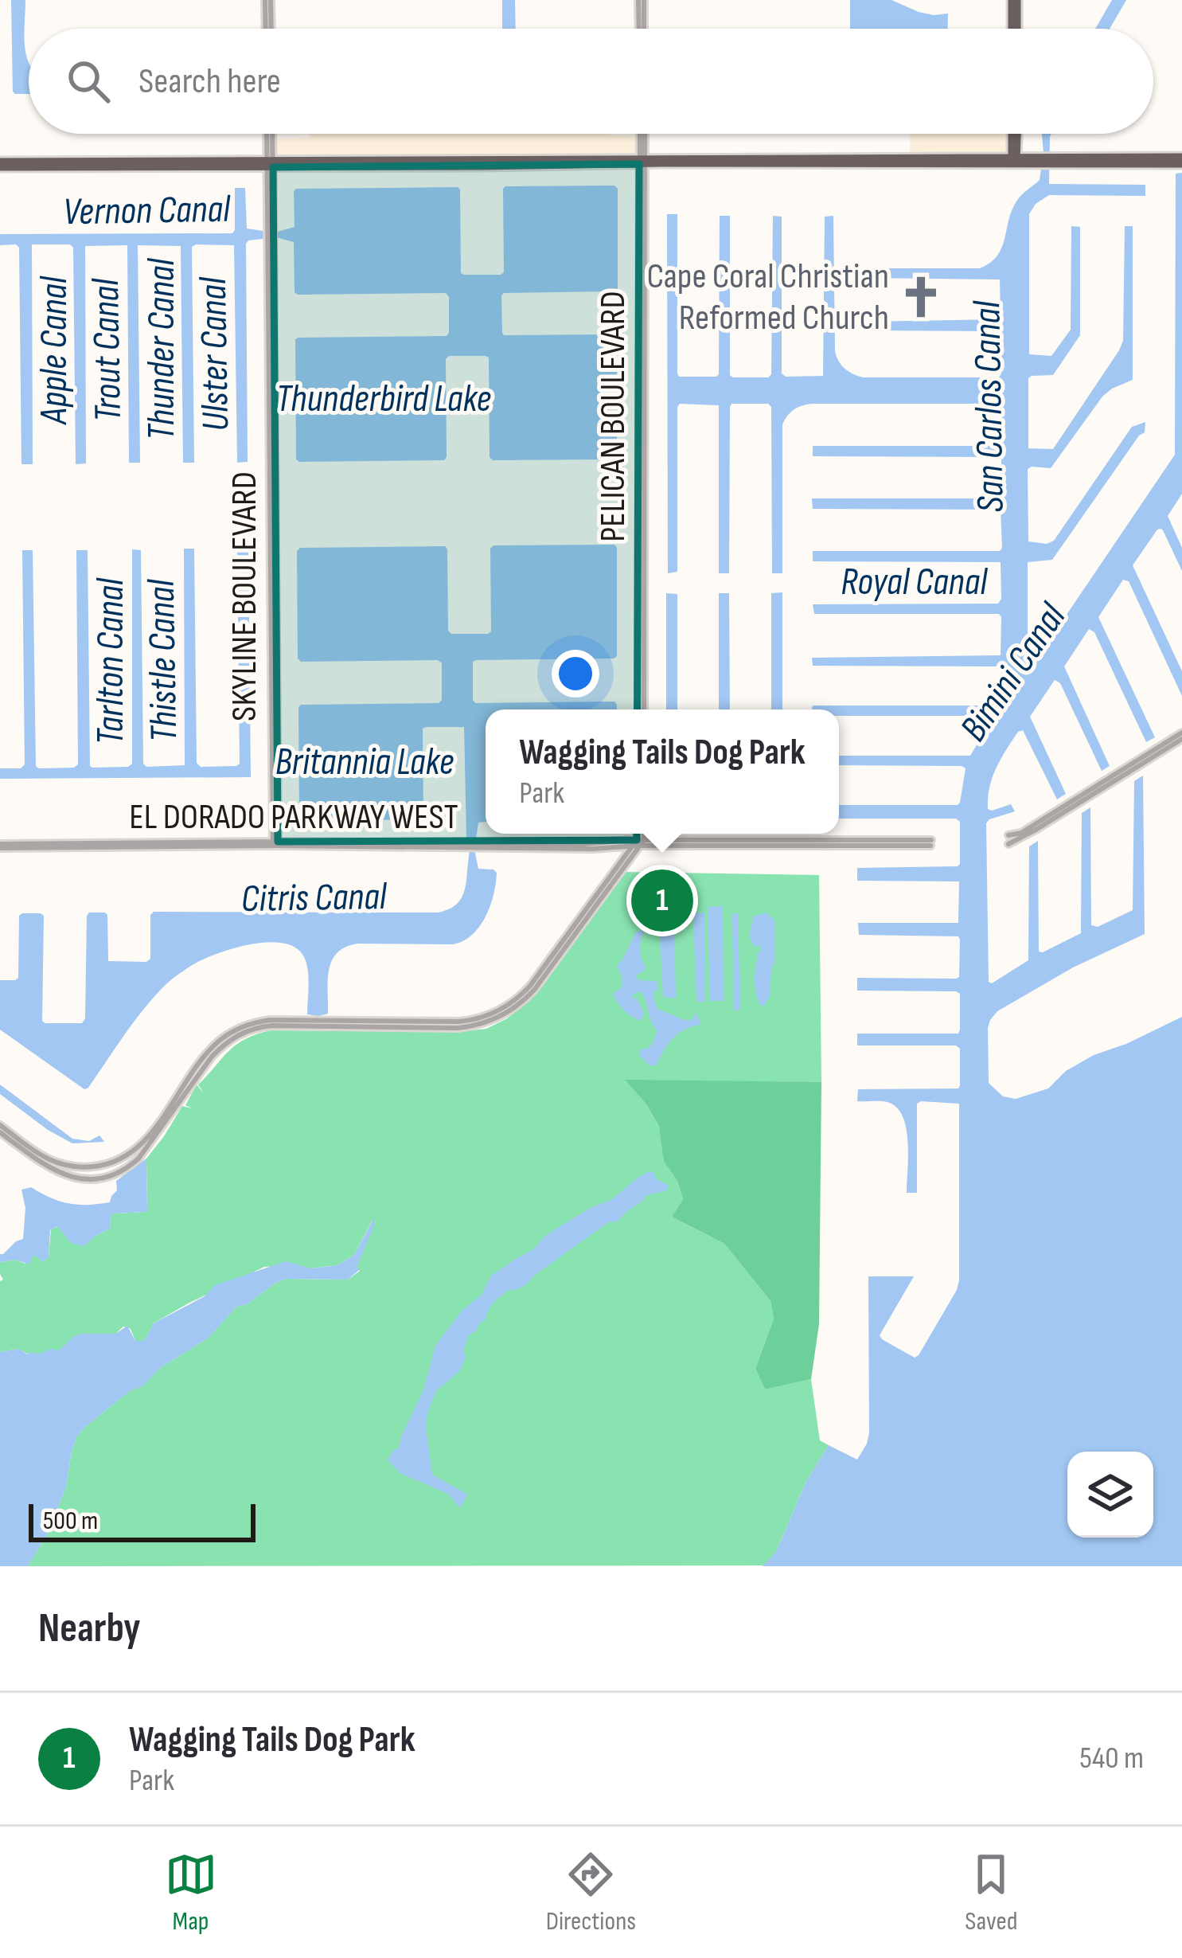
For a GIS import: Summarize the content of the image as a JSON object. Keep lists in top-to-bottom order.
{
  "streets": {
    "street": ["PELICAN BOULEVARD", "SKYLINE BOULEVARD", "EL DORADO PARKWAY WEST"]
  },
  "crossings": [
    ["SKYLINE BOULEVARD", "EL DORADO PARKWAY WEST"]
  ],
  "water": [
    "Vernon Canal",
    "Thunder Canal",
    "Apple Canal",
    "Trout Canal",
    "Ulster Canal",
    "Thunderbird Lake",
    "San Carlos Canal",
    "Royal Canal",
    "Thistle Canal",
    "Tarlton Canal",
    "Bimini Canal",
    "Britannia Lake",
    "Citris Canal"
  ],
  "places": {
    "church": ["Cape Coral Christian Reformed Church"]
  },
  "scale_bar": "500 m",
  "page": {
    "search": "Search here",
    "popup": ["Wagging Tails Dog Park", "Park"],
    "pins": "1",
    "scale": "500 m",
    "heading": "Nearby",
    "list": [
      {
        "mark": "1",
        "name": "Wagging Tails Dog Park",
        "note": "Park",
        "value": "540 m"
      }
    ],
    "nav": ["Map", "Directions", "Saved"]
  }
}
